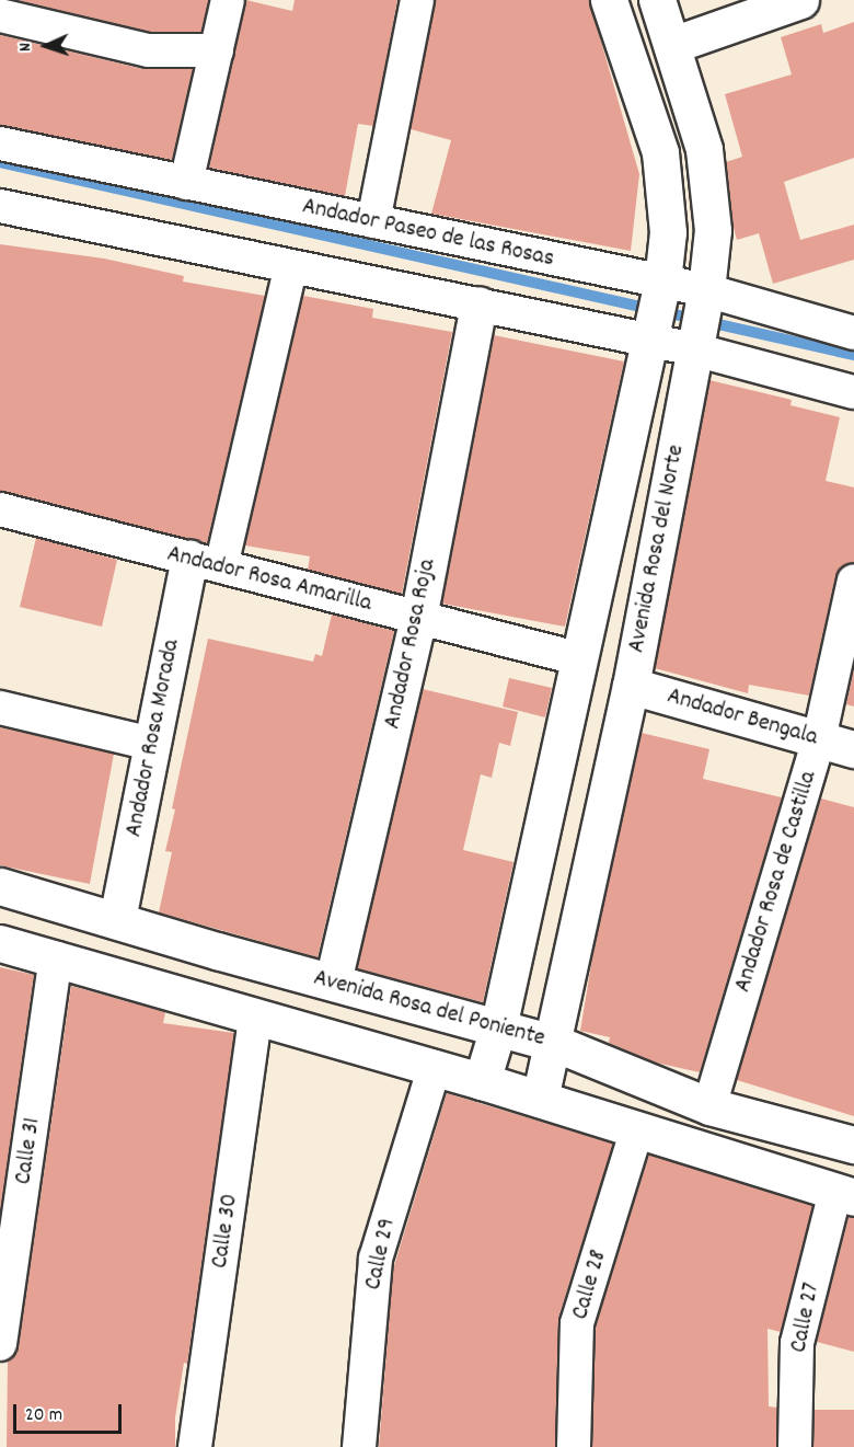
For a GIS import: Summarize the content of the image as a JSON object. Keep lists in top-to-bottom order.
{
  "streets": {
    "street": [
      "Andador Paseo de las Rosas",
      "Avenida Rosa del Norte",
      "Andador Rosa Amarilla",
      "Andador Rosa Roja",
      "Andador Bengala",
      "Andador Rosa Morada",
      "Andador Rosa de Castilla",
      "Avenida Rosa del Poniente",
      "Calle 31",
      "Calle 30",
      "Calle 29",
      "Calle 28",
      "Calle 27"
    ]
  },
  "crossings": [
    ["Andador Paseo de las Rosas", "Avenida Rosa del Norte"],
    ["Andador Paseo de las Rosas", "Andador Rosa Roja"],
    ["Andador Paseo de las Rosas", "Andador Rosa Morada"],
    ["Avenida Rosa del Norte", "Andador Bengala"],
    ["Avenida Rosa del Norte", "Avenida Rosa del Poniente"],
    ["Andador Rosa Amarilla", "Andador Rosa Roja"],
    ["Andador Rosa Amarilla", "Andador Rosa Morada"],
    ["Andador Rosa Roja", "Avenida Rosa del Poniente"],
    ["Andador Bengala", "Andador Rosa de Castilla"],
    ["Andador Rosa Morada", "Avenida Rosa del Poniente"],
    ["Andador Rosa de Castilla", "Avenida Rosa del Poniente"]
  ],
  "scale_bar": "20 m",
  "north": "left"
}
